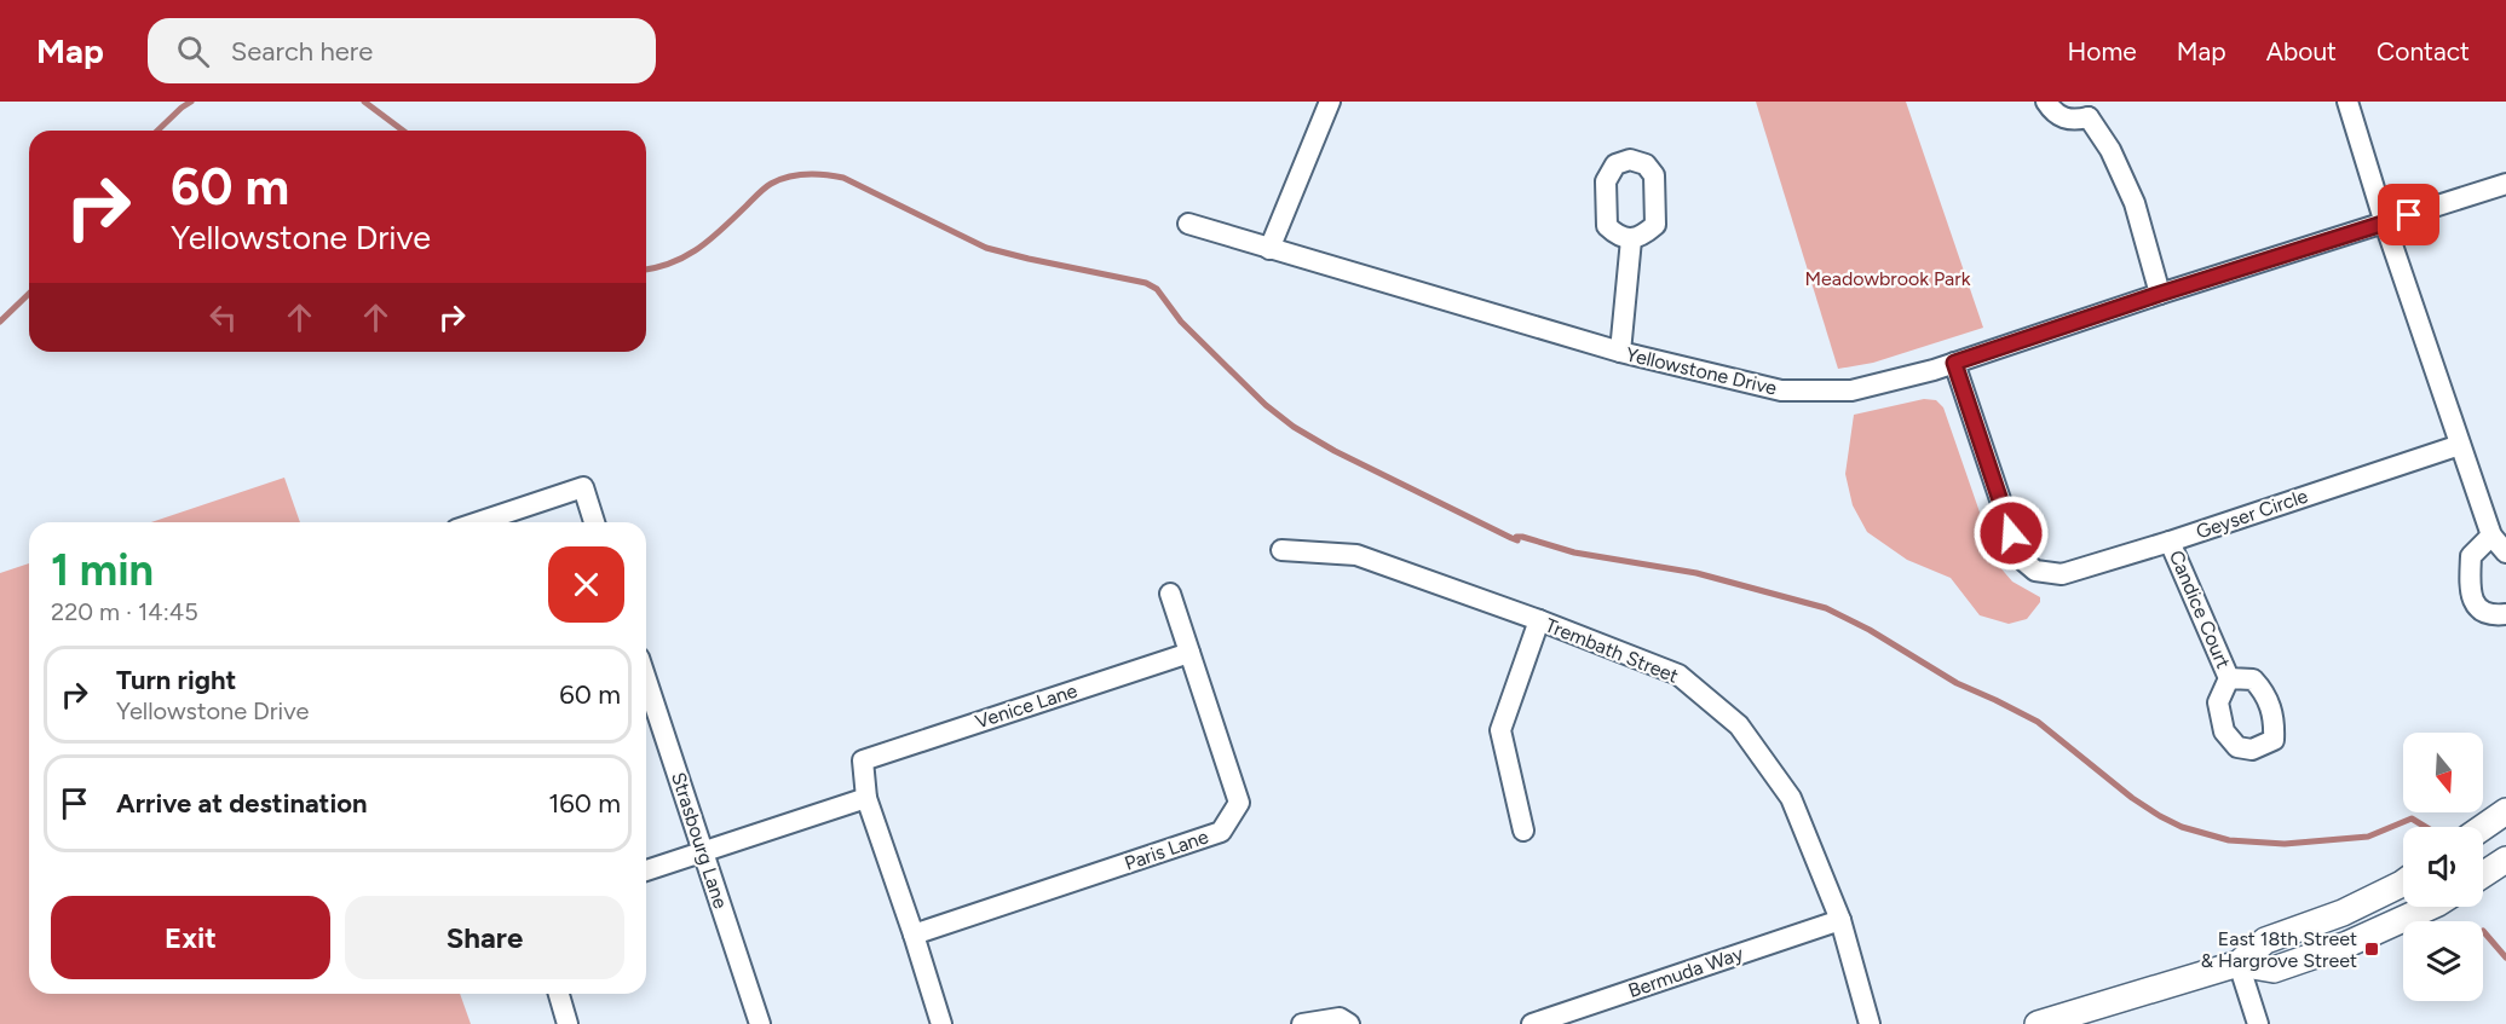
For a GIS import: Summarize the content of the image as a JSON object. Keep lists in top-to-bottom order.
{
  "streets": {
    "street": [
      "Yellowstone Drive",
      "Geyser Circle",
      "Candice Court",
      "Trembath Street",
      "Venice Lane",
      "Strasbourg Lane",
      "Paris Lane",
      "Bermuda Way"
    ]
  },
  "crossings": [
    ["Yellowstone Drive", "Geyser Circle"],
    ["Geyser Circle", "Candice Court"],
    ["Trembath Street", "Bermuda Way"],
    ["Venice Lane", "Paris Lane"]
  ],
  "parks": ["Meadowbrook Park"],
  "places": {
    "transit": ["East 18th Street & Hargrove Street"]
  },
  "north": "bottom",
  "page": {
    "header": "Map",
    "search": "Search here",
    "nav": [
      "Home",
      "Map",
      "About",
      "Contact"
    ],
    "turn": ["60 m", "Yellowstone Drive"],
    "heading": ["1 min", "220 m · 14:45"],
    "list": [
      {
        "name": "Turn right",
        "note": "Yellowstone Drive",
        "value": "60 m"
      },
      {
        "name": "Arrive at destination",
        "value": "160 m"
      }
    ],
    "buttons": ["Exit", "Share"]
  }
}
